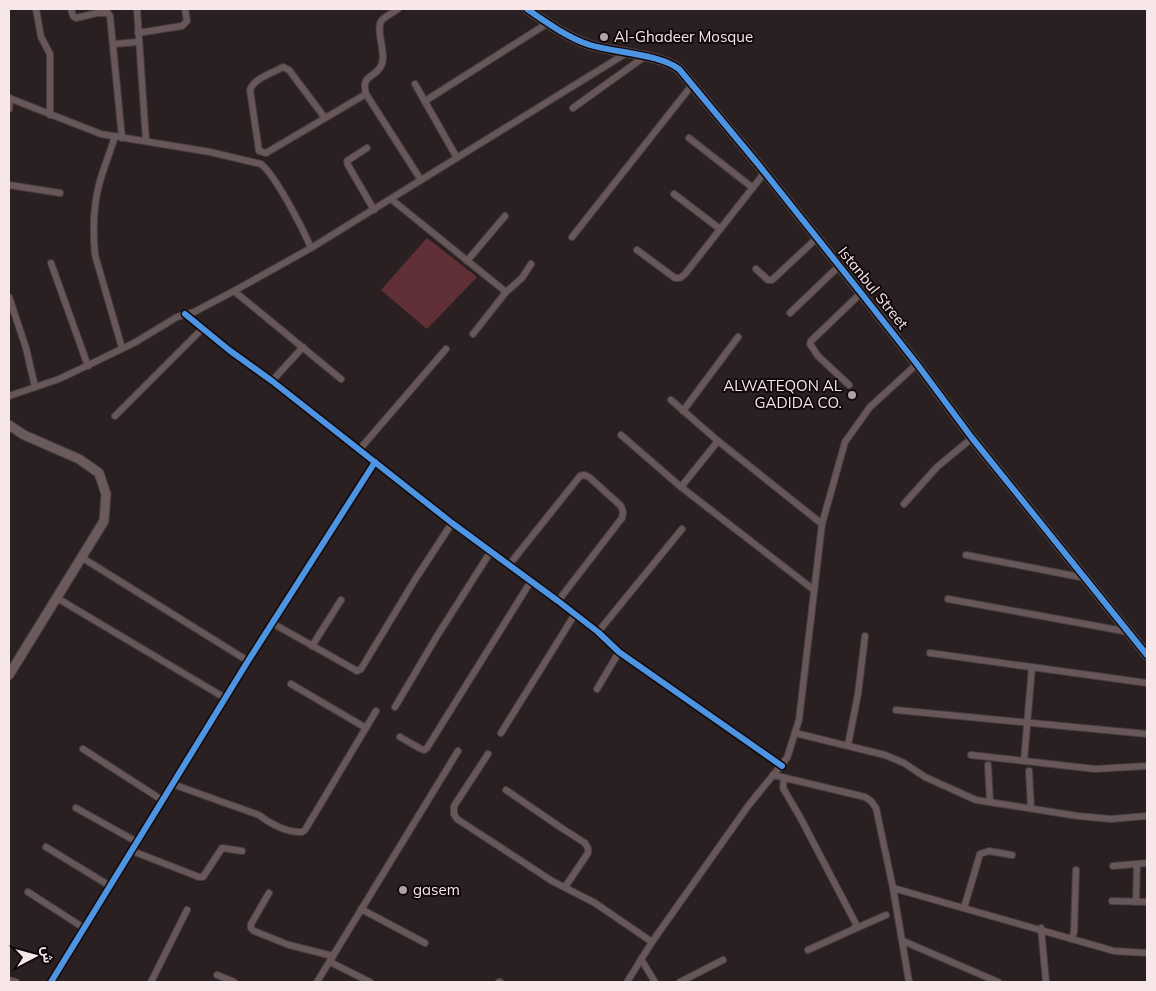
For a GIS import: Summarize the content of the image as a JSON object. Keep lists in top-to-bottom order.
{
  "streets": {
    "street": ["Istanbul Street"]
  },
  "places": ["Al-Ghadeer Mosque", "ALWATEQON AL GADIDA CO.", "gasem"],
  "north": "right"
}
